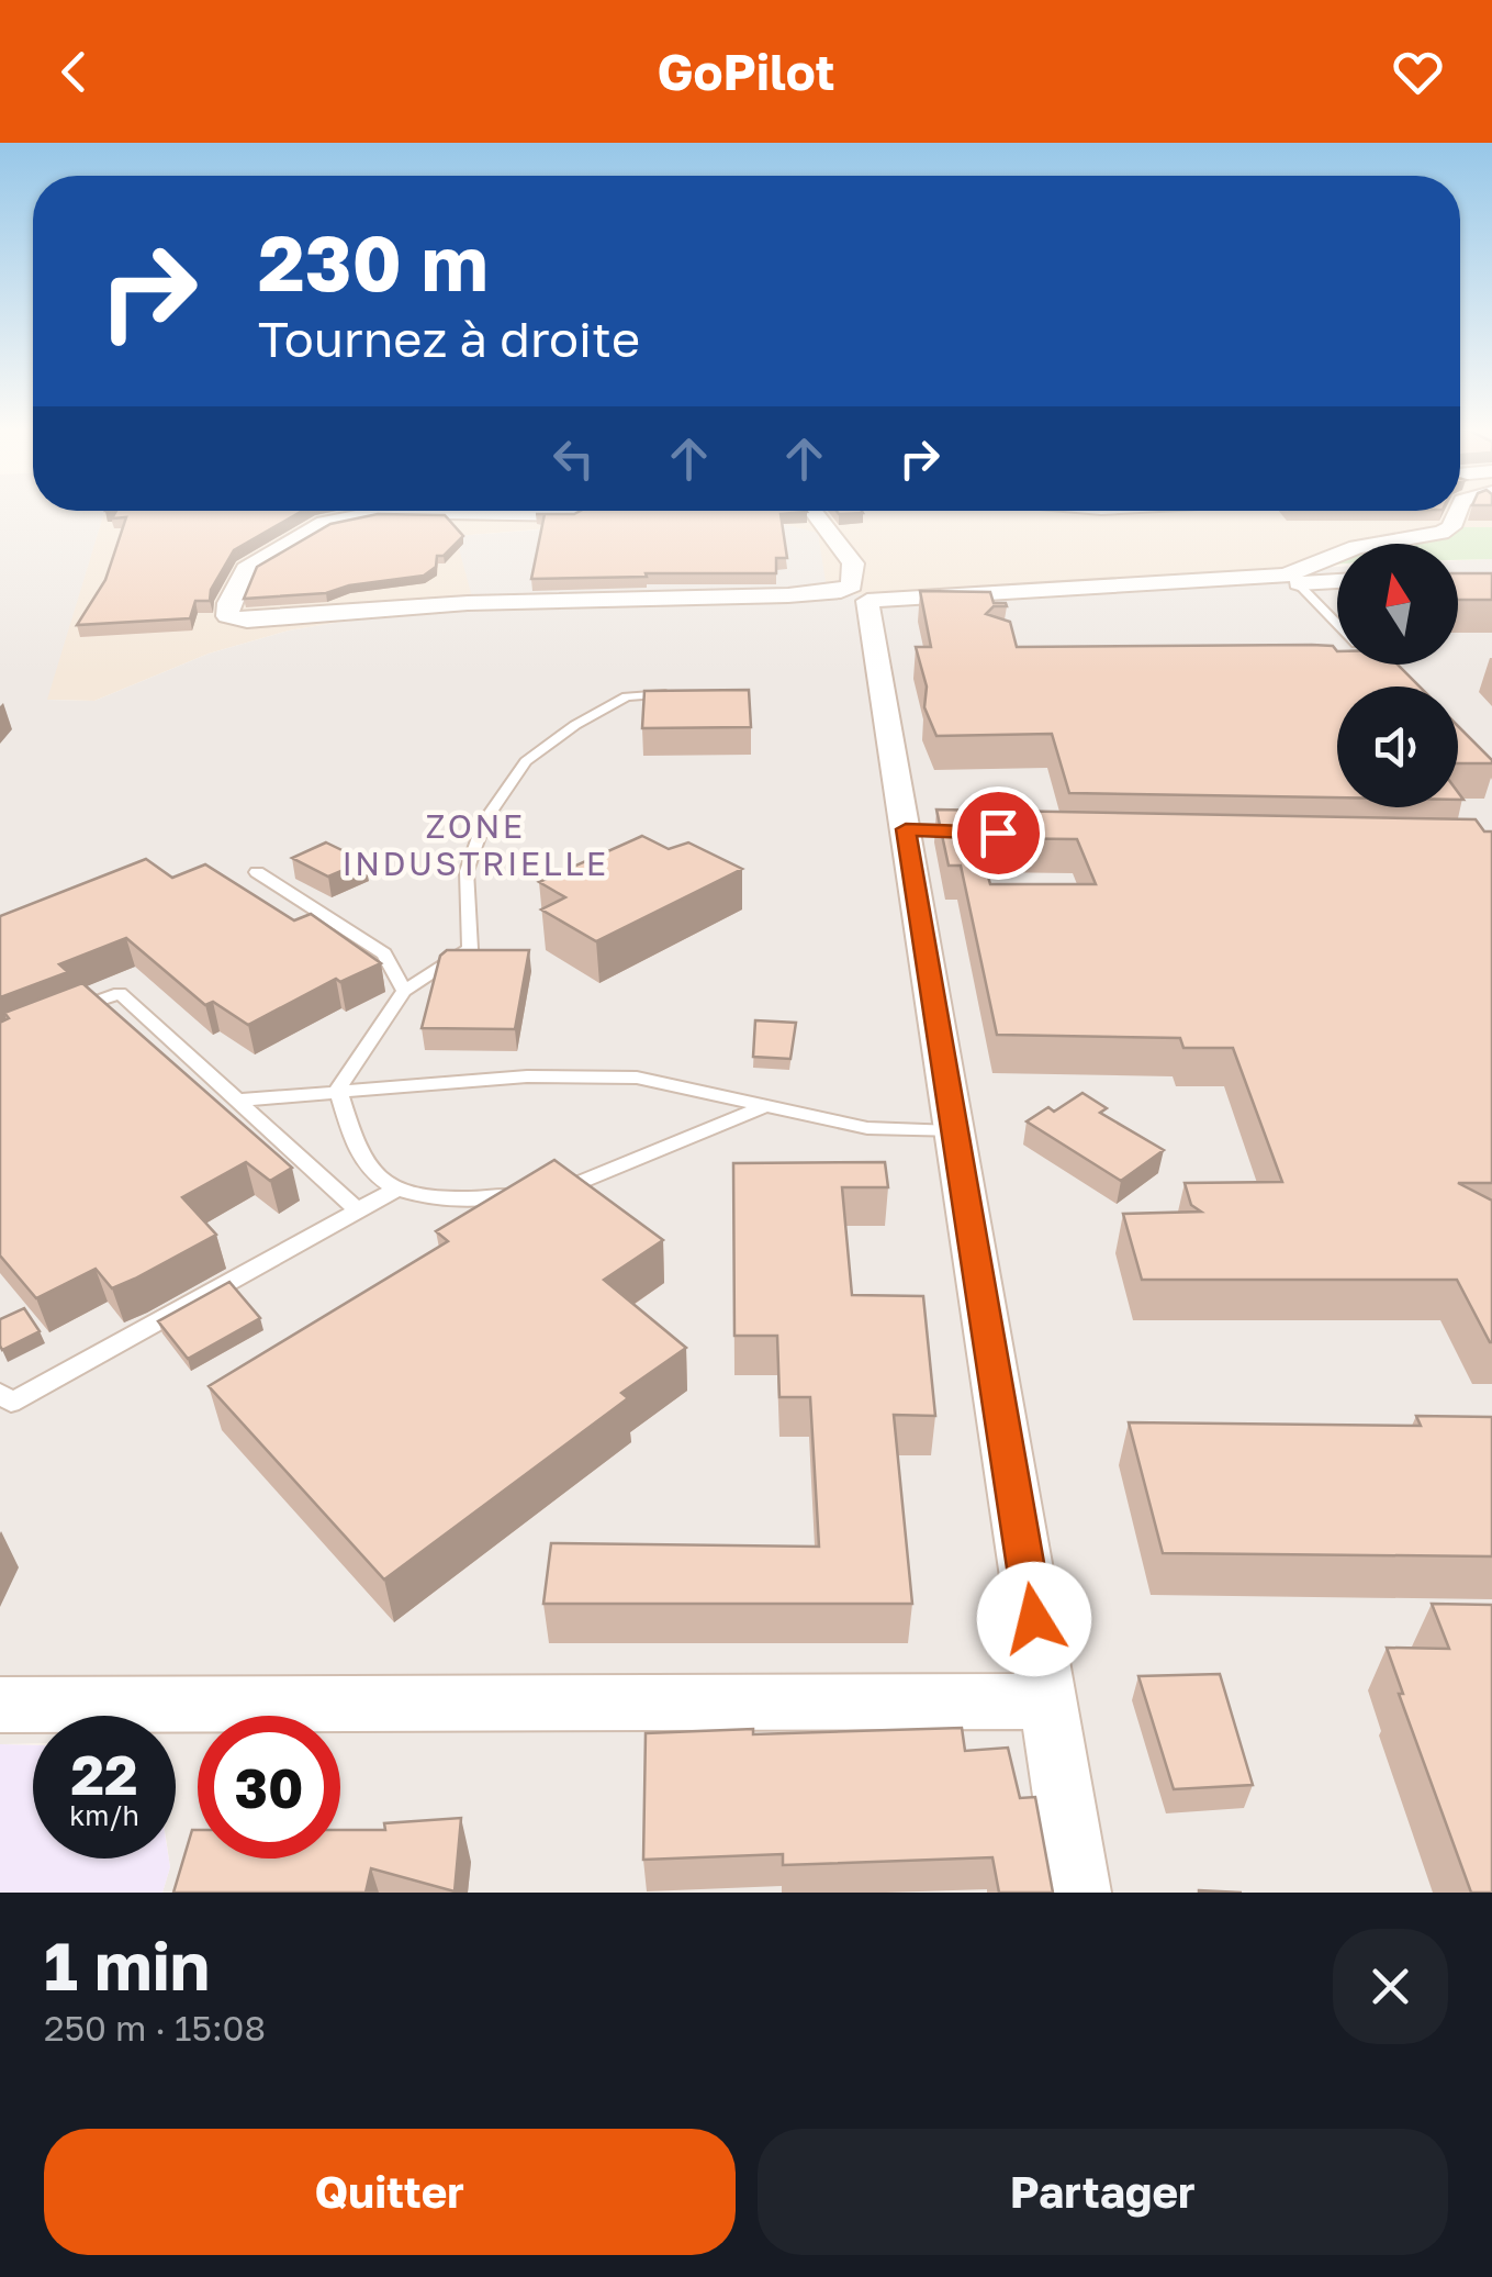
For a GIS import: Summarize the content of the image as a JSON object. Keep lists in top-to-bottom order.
{
  "districts": ["ZONE INDUSTRIELLE"],
  "north": "top",
  "page": {
    "header": "GoPilot",
    "turn": ["230 m", "Tournez à droite"],
    "speed": "22 km/h",
    "limit": "30",
    "heading": ["1 min", "250 m · 15:08"],
    "buttons": ["Quitter", "Partager"]
  }
}
